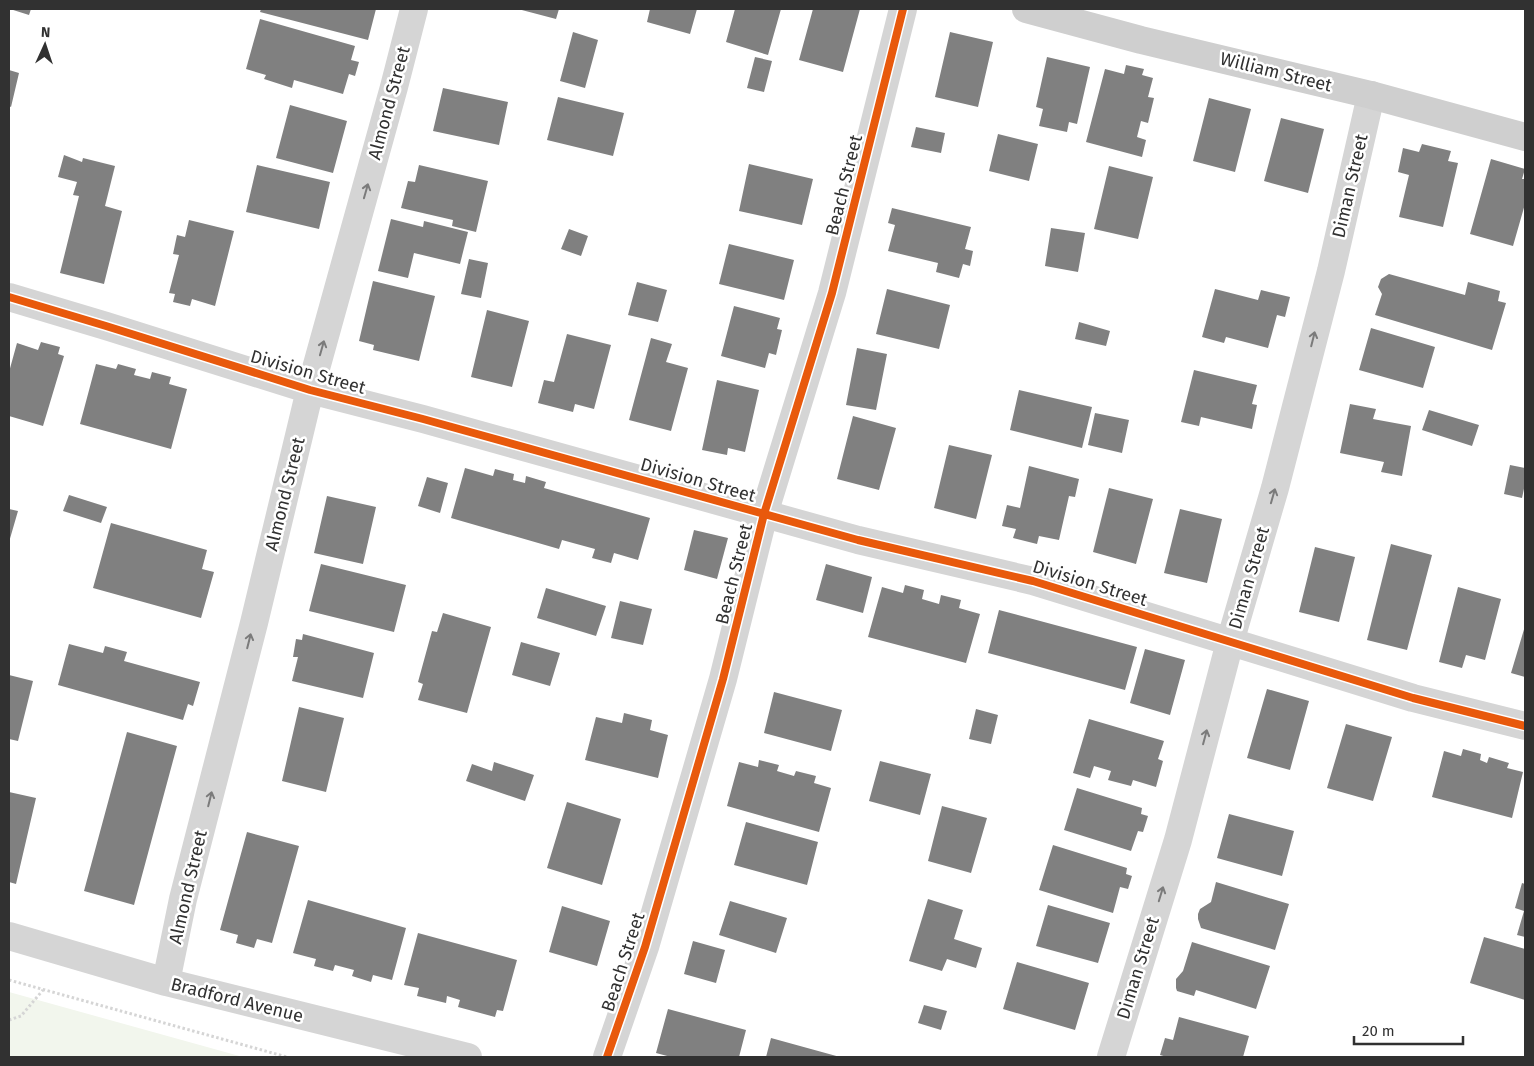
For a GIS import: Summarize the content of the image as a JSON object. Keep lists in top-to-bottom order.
{
  "streets": {
    "main road": ["William Street"],
    "street": [
      "Almond Street",
      "Beach Street",
      "Diman Street",
      "Division Street",
      "Bradford Avenue"
    ]
  },
  "crossings": [
    ["William Street", "Diman Street"],
    ["Almond Street", "Division Street"],
    ["Almond Street", "Bradford Avenue"],
    ["Beach Street", "Division Street"],
    ["Diman Street", "Division Street"]
  ],
  "one_way": ["Almond Street", "Diman Street"],
  "scale_bar": "20 m",
  "north": "top"
}
